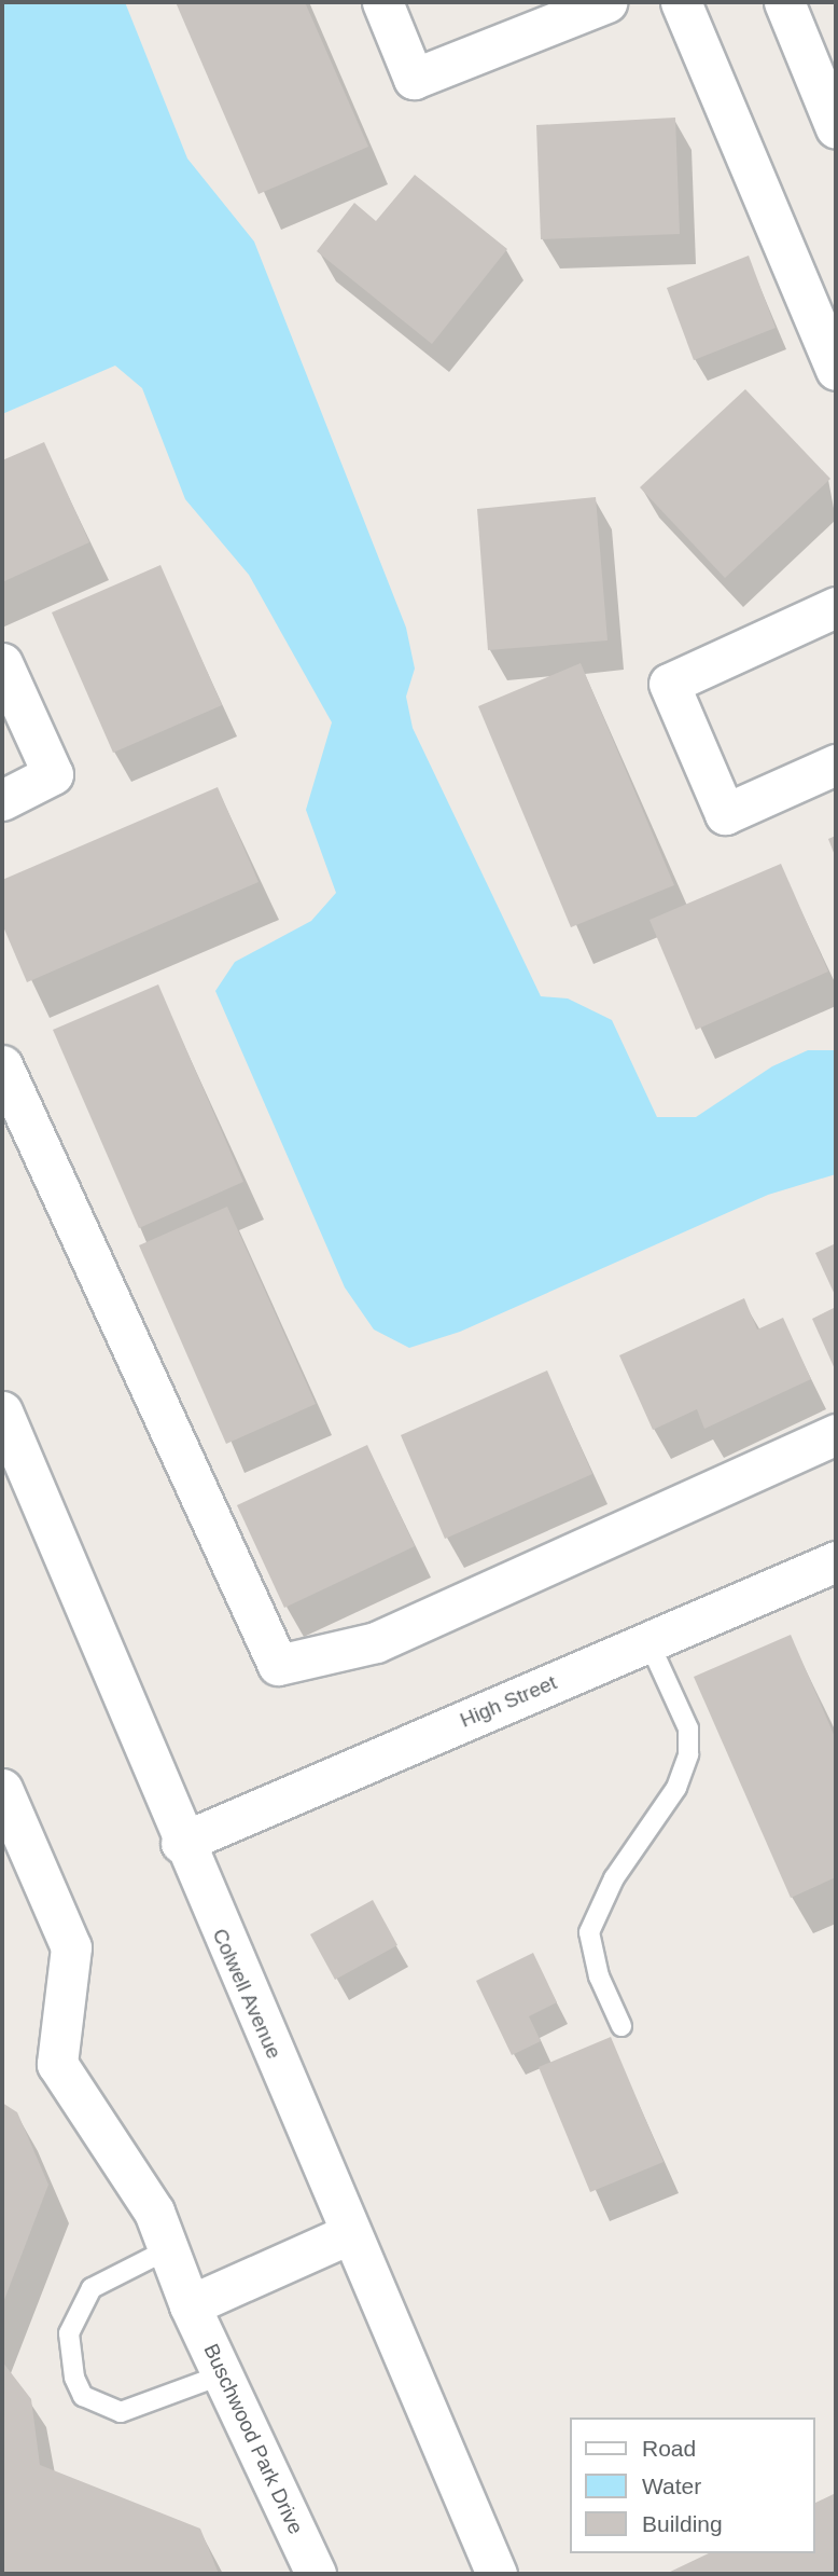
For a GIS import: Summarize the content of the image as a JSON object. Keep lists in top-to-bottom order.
{
  "streets": {
    "street": ["High Street", "Colwell Avenue", "Buschwood Park Drive"]
  },
  "crossings": [
    ["High Street", "Colwell Avenue"]
  ],
  "legend": ["Road", "Water", "Building"]
}
